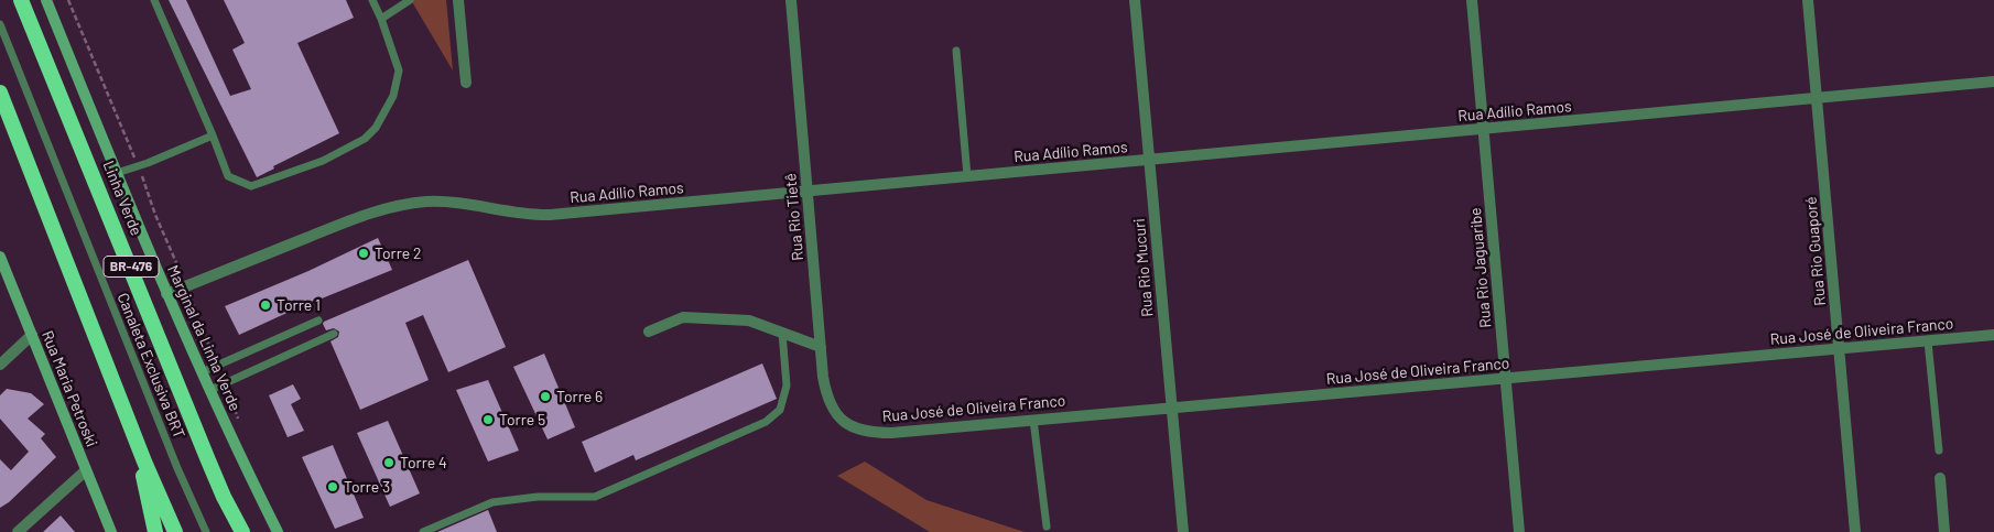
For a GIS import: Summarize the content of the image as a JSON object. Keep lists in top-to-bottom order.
{
  "streets": {
    "highway": ["Linha Verde", "BR-476"],
    "main road": ["Marginal da Linha Verde", "Rua Maria Petroski"],
    "street": [
      "Rua Adílio Ramos",
      "Rua Rio Tietê",
      "Rua Rio Guaporé",
      "Rua Rio Mucuri",
      "Rua Rio Jaguaribe",
      "Rua José de Oliveira Franco"
    ],
    "lane": ["Canaleta Exclusiva BRT"]
  },
  "crossings": [
    ["Rua Adílio Ramos", "Rua Rio Tietê"],
    ["Rua Adílio Ramos", "Rua Rio Guaporé"],
    ["Rua Adílio Ramos", "Rua Rio Mucuri"],
    ["Rua Adílio Ramos", "Rua Rio Jaguaribe"],
    ["Rua Adílio Ramos", "Marginal da Linha Verde"],
    ["Rua Rio Tietê", "Rua José de Oliveira Franco"],
    ["Rua Rio Guaporé", "Rua José de Oliveira Franco"],
    ["Rua Rio Mucuri", "Rua José de Oliveira Franco"],
    ["Rua Rio Jaguaribe", "Rua José de Oliveira Franco"]
  ],
  "places": [
    "Torre 2",
    "Torre 1",
    "Torre 6",
    "Torre 5",
    "Torre 4",
    "Torre 3"
  ]
}
